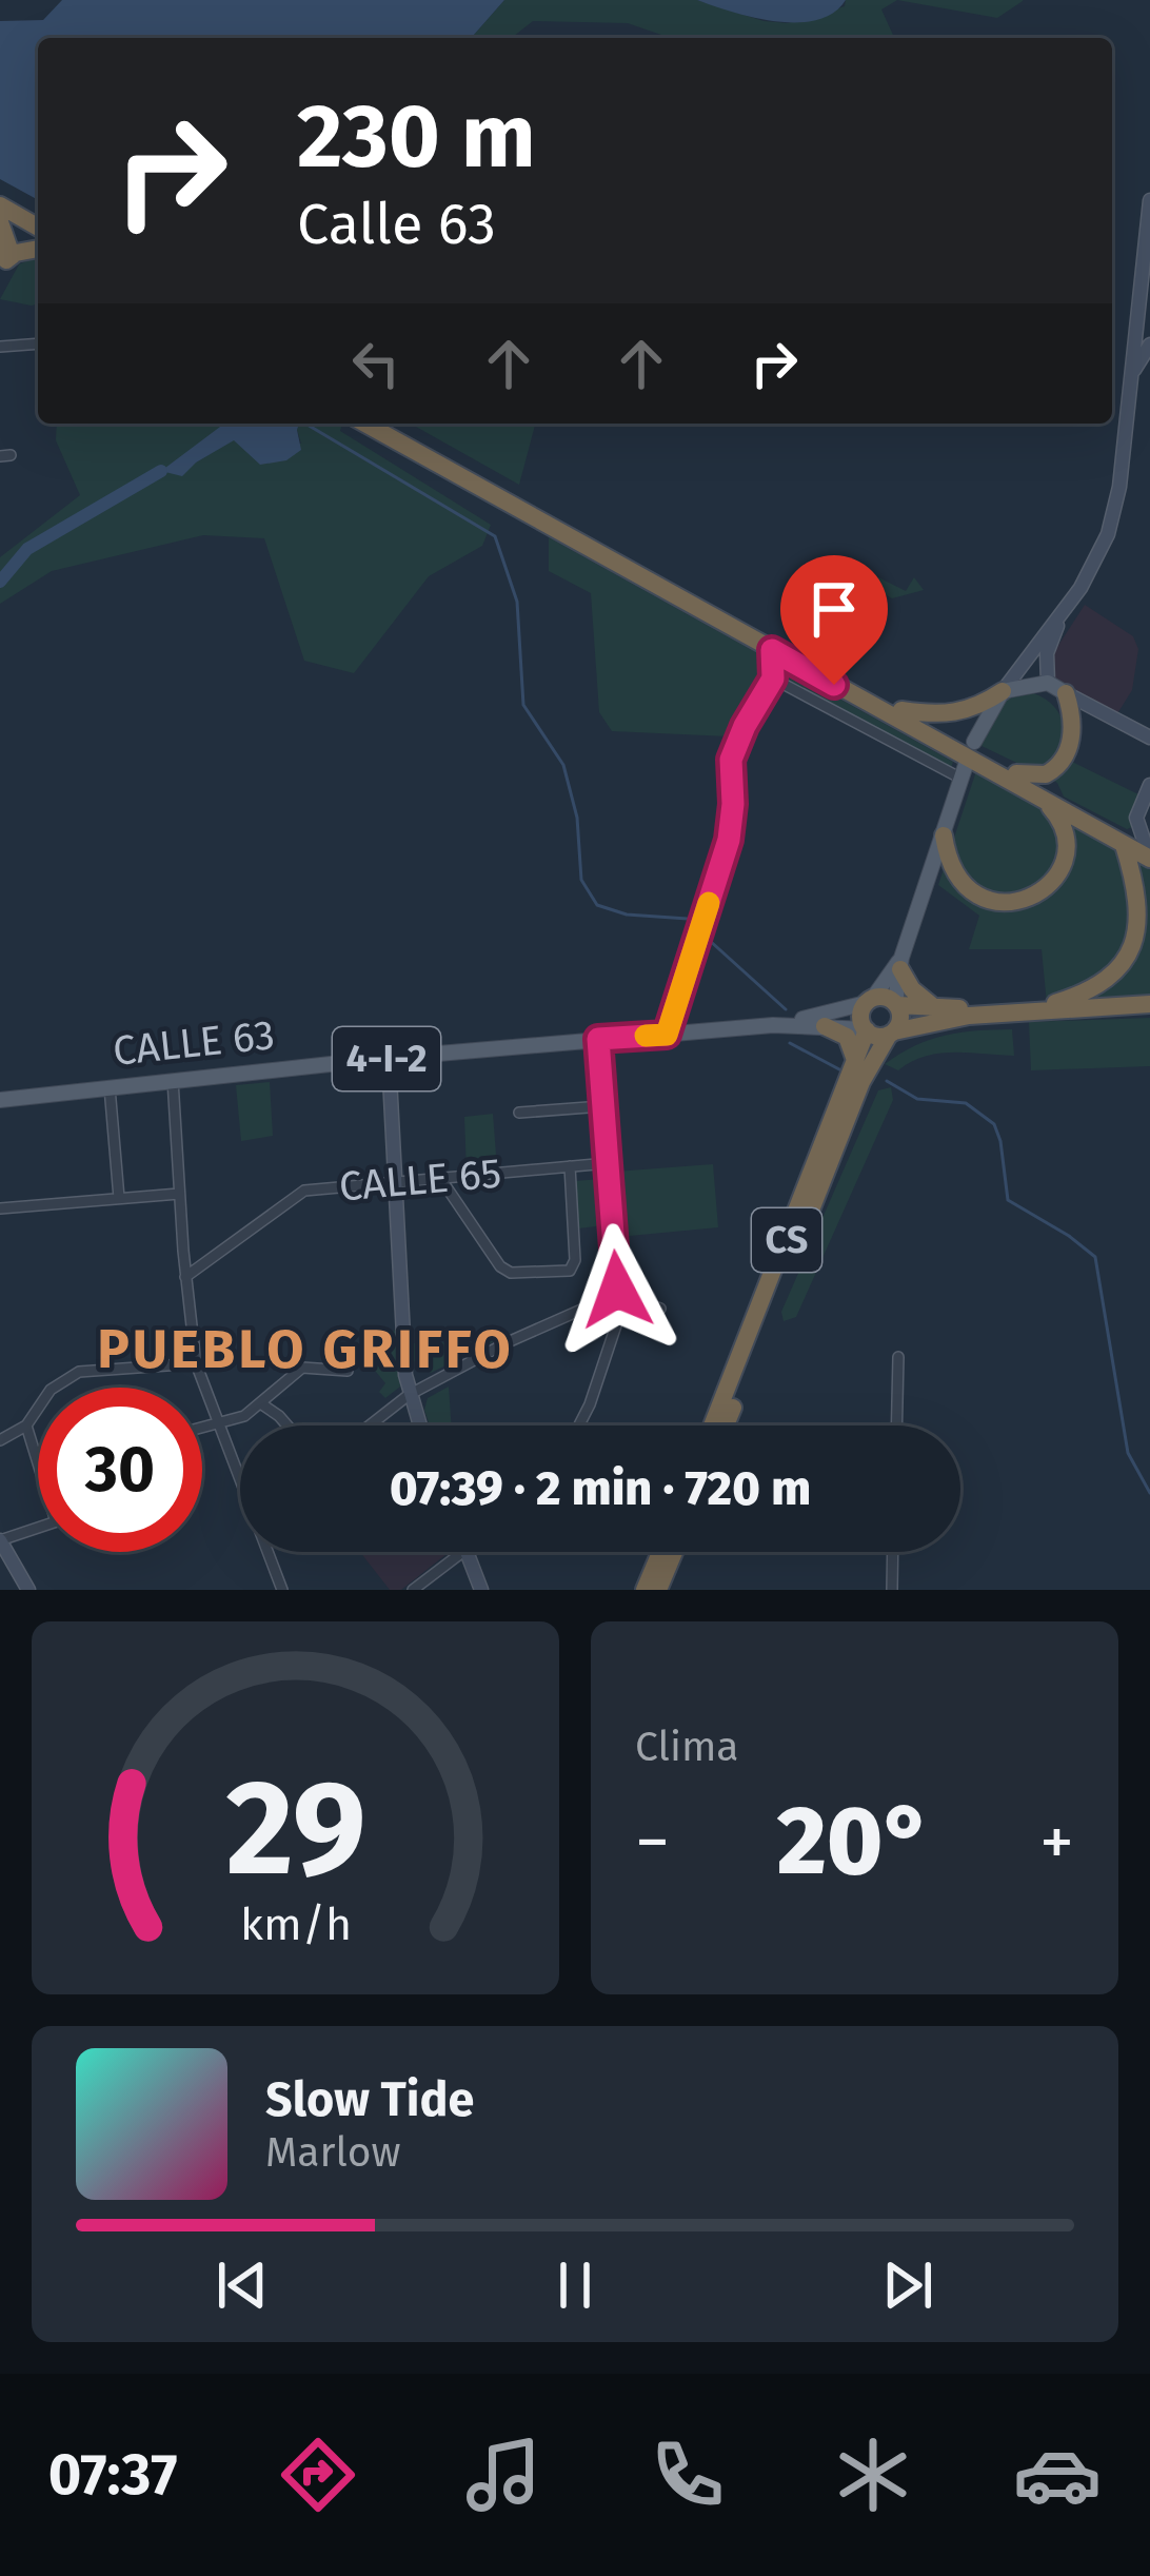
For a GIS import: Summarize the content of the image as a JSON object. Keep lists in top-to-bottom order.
{
  "streets": {
    "highway": ["CS"],
    "main road": ["CALLE 63", "4-I-2"],
    "street": ["CALLE 65"]
  },
  "crossings": [
    ["CALLE 63", "CS"]
  ],
  "districts": ["PUEBLO GRIFFO"],
  "page": {
    "turn": ["230 m", "Calle 63"],
    "limit": "30",
    "trip": "07:39 · 2 min · 720 m",
    "tile": "Clima",
    "heat": ["−", "20°", "+"],
    "song": ["Slow Tide", "Marlow"],
    "tabs": "07:37",
    "gauge": ["29", "km/h"]
  }
}
